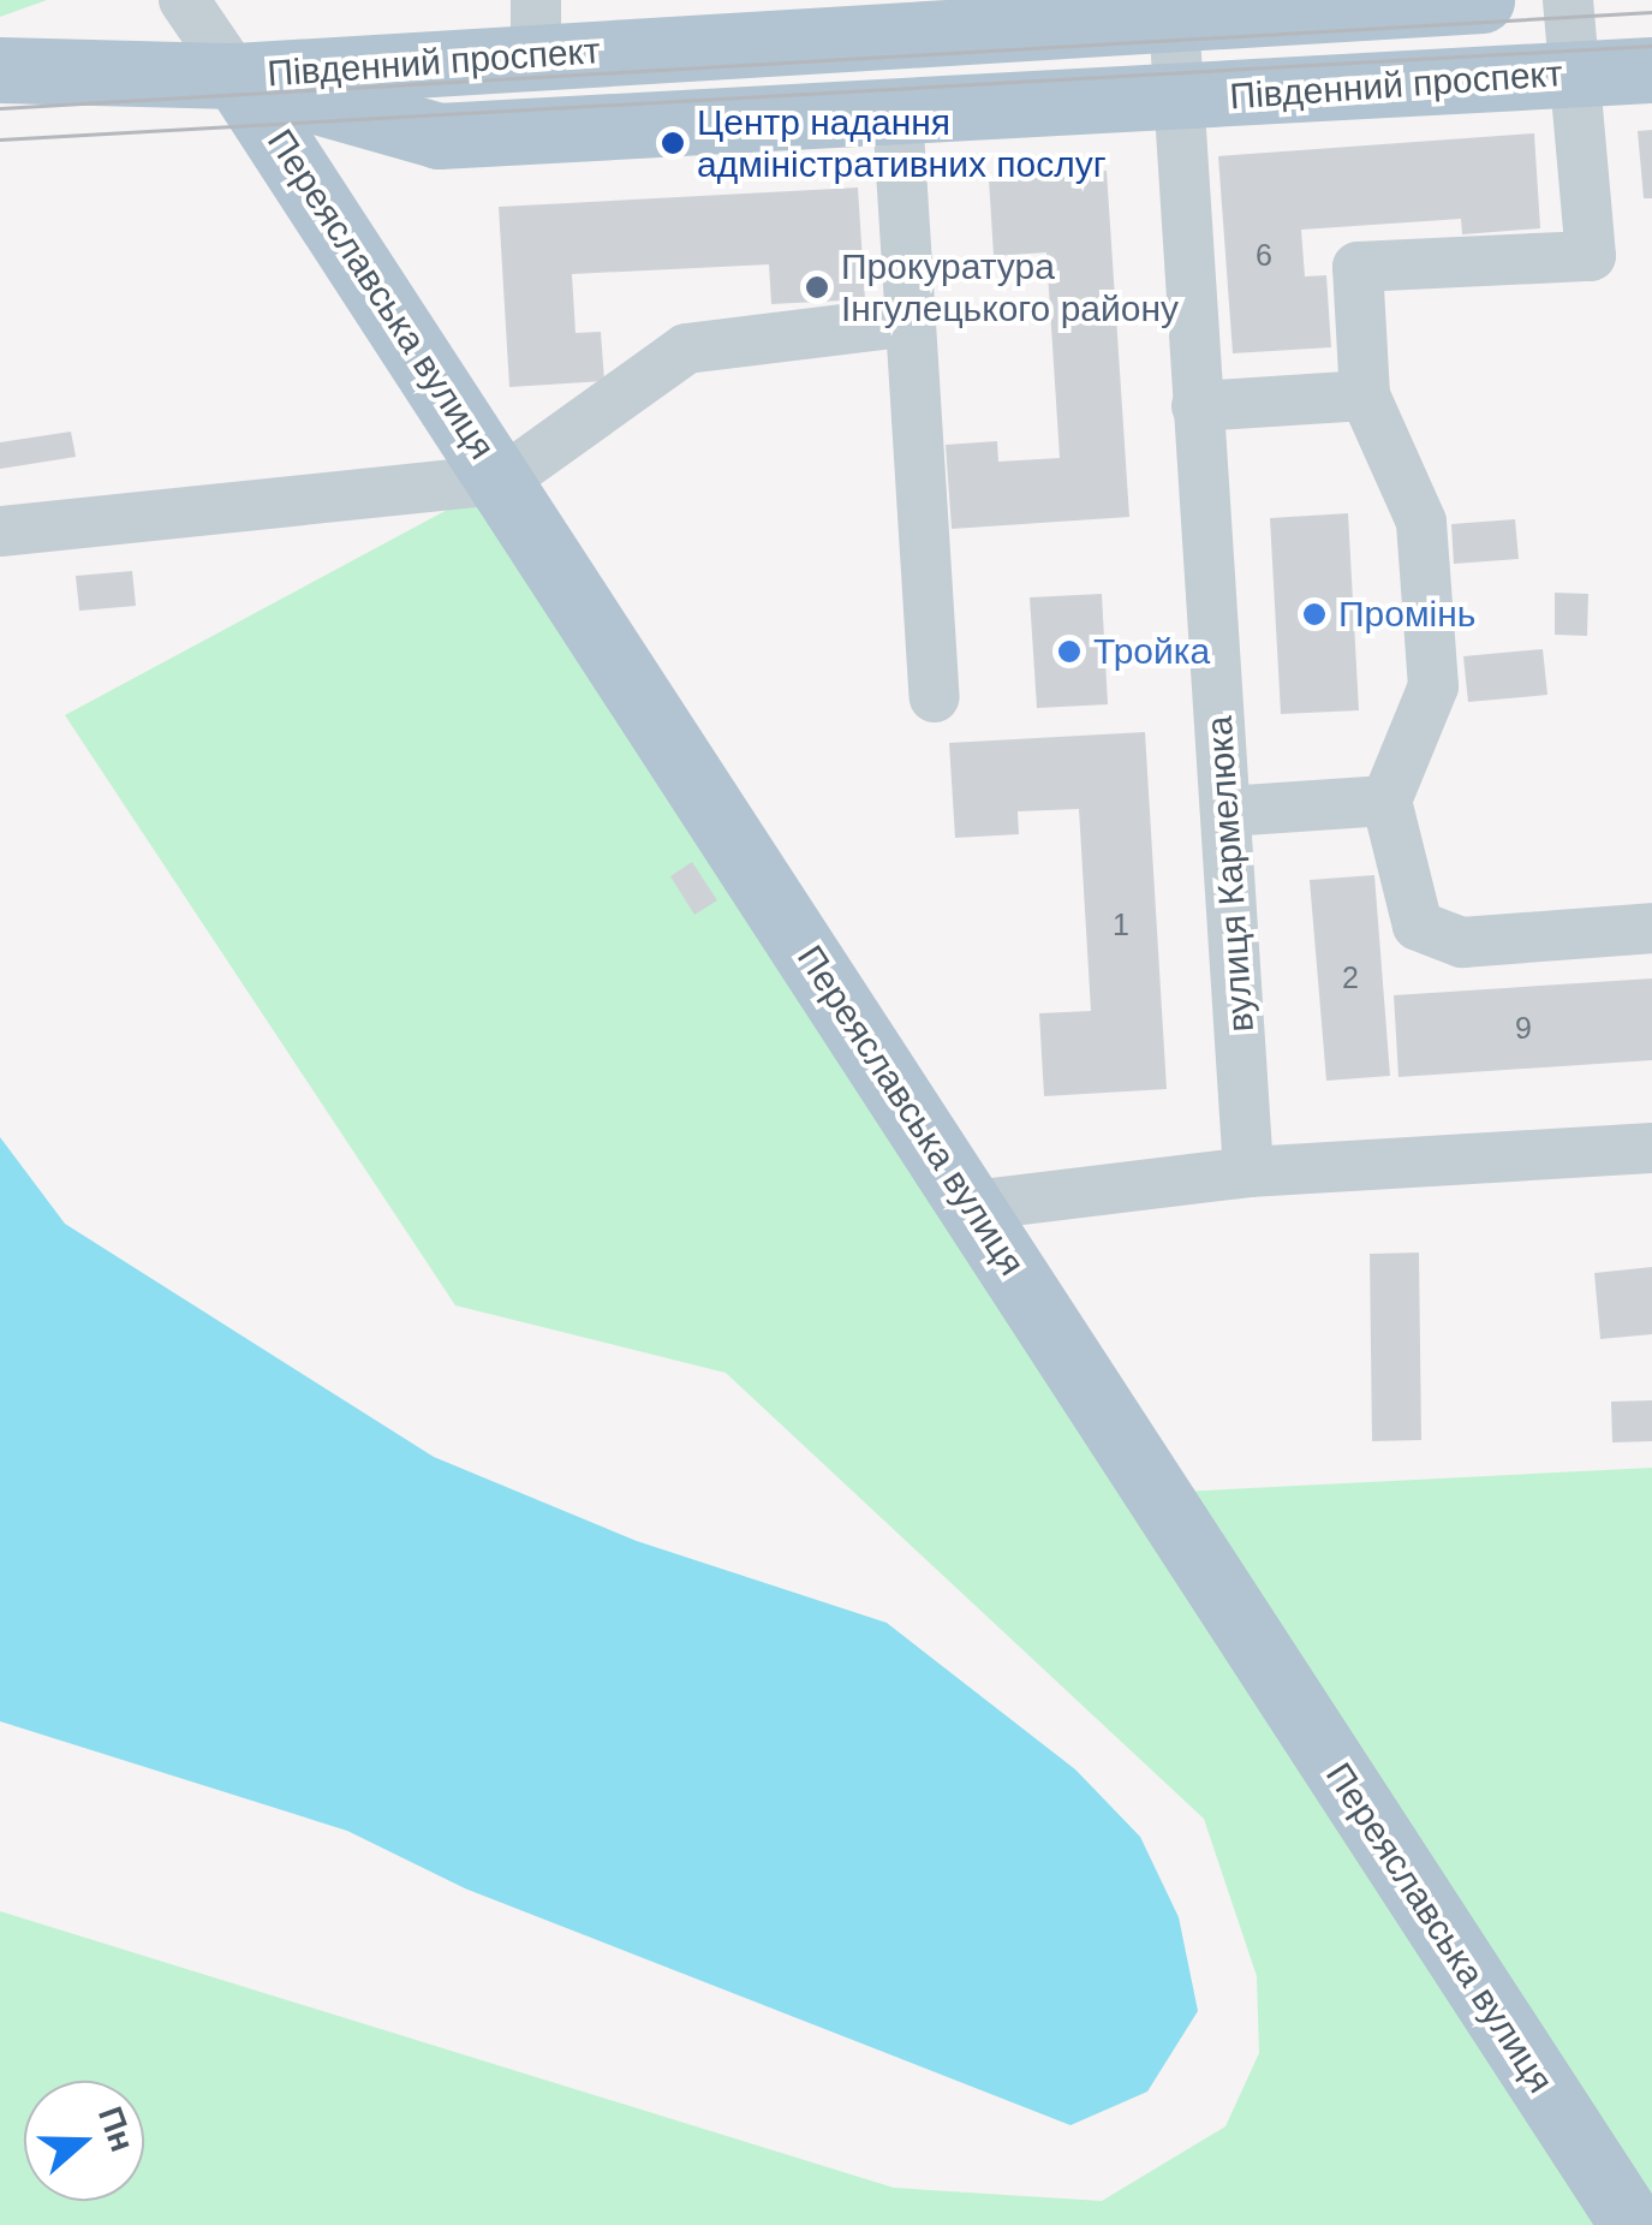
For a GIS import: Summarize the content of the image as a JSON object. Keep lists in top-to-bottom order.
{
  "streets": {
    "main road": ["Південний проспект", "Переяславська вулиця"],
    "street": ["вулиця Кармелюка"]
  },
  "crossings": [
    ["Південний проспект", "Переяславська вулиця"],
    ["Південний проспект", "вулиця Кармелюка"]
  ],
  "places": [
    "Центр надання адміністративних послуг",
    "Прокуратура Інгулецького району",
    "Промінь",
    "Тройка"
  ],
  "house_numbers": [
    "6",
    "1",
    "2",
    "9"
  ],
  "north": "right"
}
